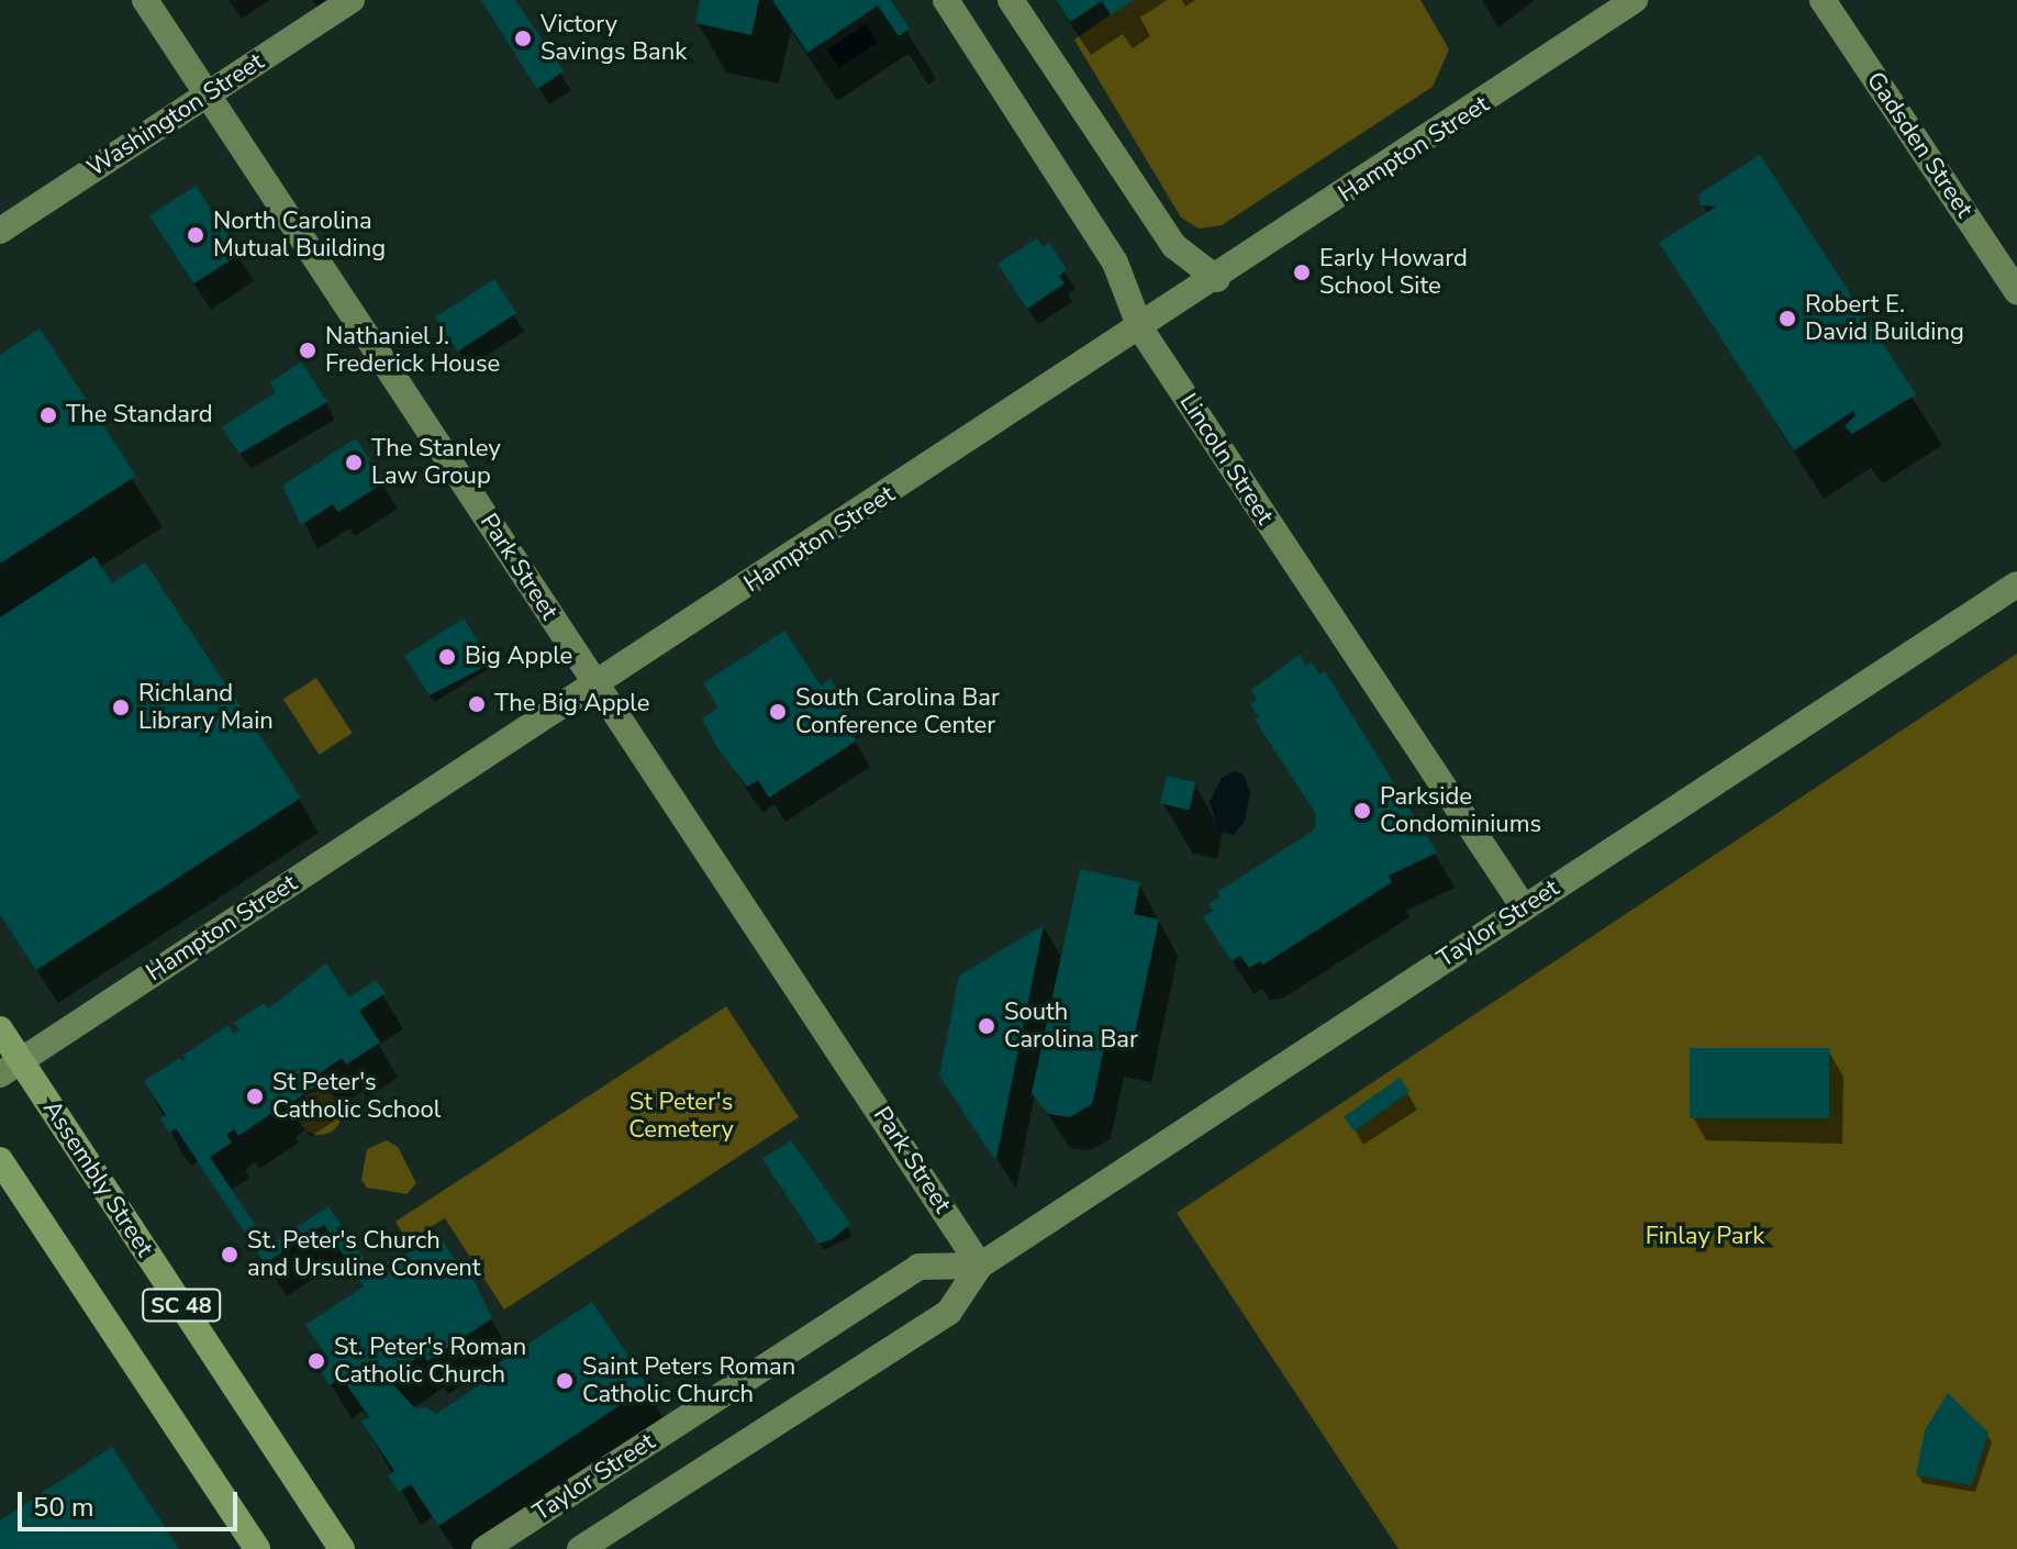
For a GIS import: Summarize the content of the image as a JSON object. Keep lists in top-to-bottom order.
{
  "streets": {
    "main road": [
      "Washington Street",
      "Gadsden Street",
      "Hampton Street",
      "Lincoln Street",
      "Park Street",
      "Taylor Street",
      "Assembly Street",
      "SC 48"
    ]
  },
  "crossings": [
    ["Washington Street", "Park Street"],
    ["Hampton Street", "Lincoln Street"],
    ["Hampton Street", "Park Street"],
    ["Hampton Street", "Assembly Street"],
    ["Lincoln Street", "Taylor Street"],
    ["Park Street", "Taylor Street"]
  ],
  "parks": ["St Peter's Cemetery", "Finlay Park"],
  "places": [
    "Victory Savings Bank",
    "North Carolina Mutual Building",
    "Early Howard School Site",
    "Robert E. David Building",
    "Nathaniel J. Frederick House",
    "The Standard",
    "The Stanley Law Group",
    "Big Apple",
    "The Big Apple",
    "Richland Library Main",
    "South Carolina Bar Conference Center",
    "Parkside Condominiums",
    "South Carolina Bar",
    "St Peter's Catholic School",
    "St. Peter's Church and Ursuline Convent",
    "St. Peter's Roman Catholic Church",
    "Saint Peters Roman Catholic Church"
  ],
  "scale_bar": "50 m"
}
